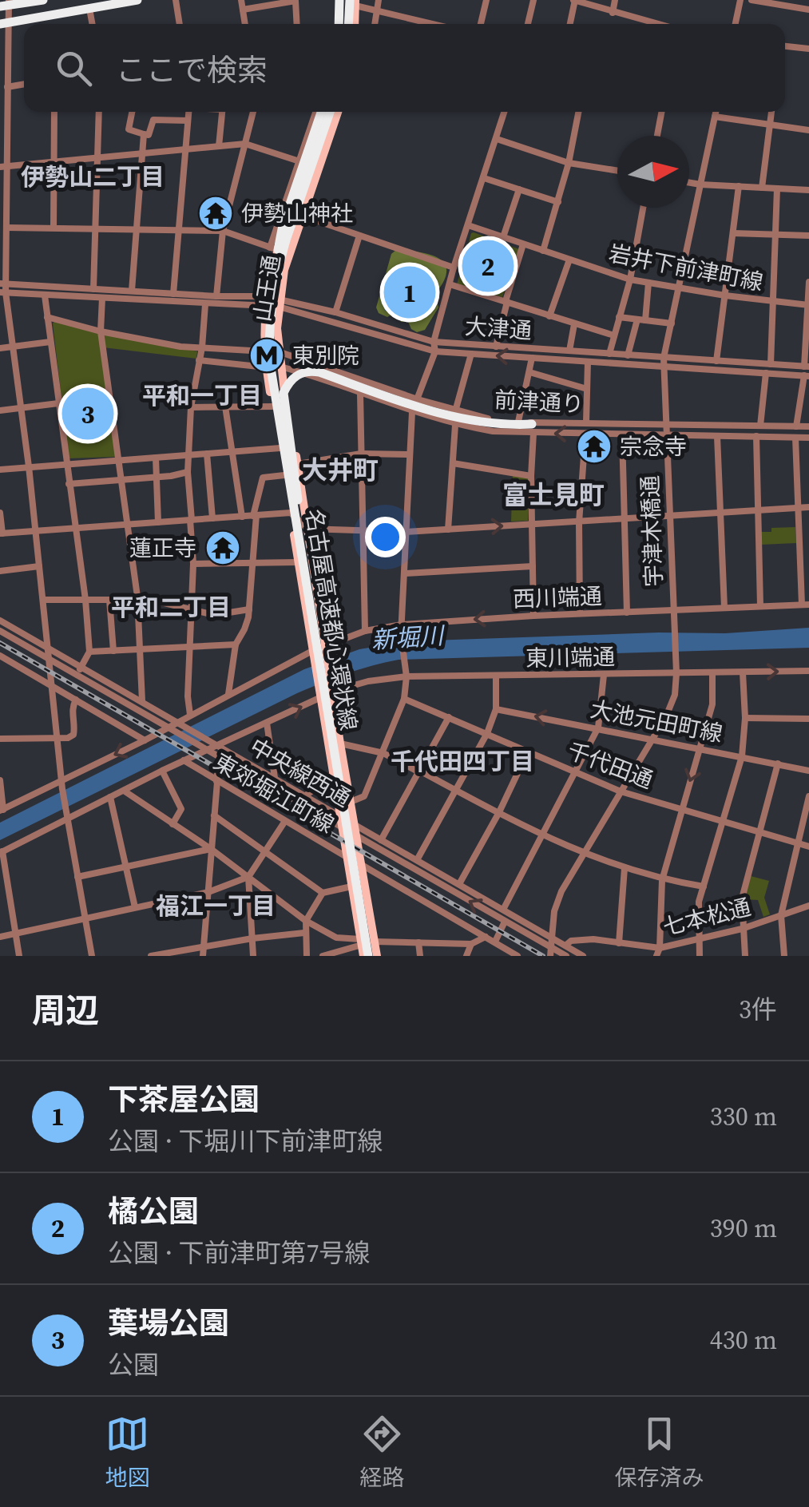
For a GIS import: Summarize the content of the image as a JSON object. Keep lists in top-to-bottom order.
{
  "streets": {
    "highway": ["名古屋高速都心環状線"],
    "main road": ["山王通"],
    "street": [
      "岩井下前津町線",
      "大津通",
      "前津通り",
      "宇津木橋通",
      "西川端通",
      "東川端通",
      "大池元田町線",
      "千代田通",
      "中央線西通",
      "東郊堀江町線",
      "七本松通"
    ]
  },
  "crossings": [
    ["岩井下前津町線", "宇津木橋通"],
    ["山王通", "大津通"],
    ["山王通", "前津通り"],
    ["山王通", "西川端通"],
    ["山王通", "名古屋高速都心環状線"],
    ["山王通", "東川端通"],
    ["山王通", "中央線西通"],
    ["山王通", "東郊堀江町線"],
    ["大津通", "宇津木橋通"],
    ["前津通り", "宇津木橋通"],
    ["宇津木橋通", "西川端通"],
    ["宇津木橋通", "東川端通"],
    ["西川端通", "中央線西通"],
    ["東川端通", "中央線西通"],
    ["東川端通", "東郊堀江町線"],
    ["中央線西通", "七本松通"]
  ],
  "districts": [
    "伊勢山二丁目",
    "平和一丁目",
    "大井町",
    "富士見町",
    "平和二丁目",
    "千代田四丁目",
    "福江一丁目"
  ],
  "water": ["新堀川"],
  "places": {
    "temple": ["伊勢山神社", "宗念寺", "蓮正寺"],
    "metro station": ["東別院"]
  },
  "north": "right",
  "page": {
    "search": "ここで検索",
    "pins": ["2", "1", "3"],
    "heading": ["周辺", "3件"],
    "list": [
      {
        "mark": "1",
        "name": "下茶屋公園",
        "note": "公園 · 下堀川下前津町線",
        "value": "330 m"
      },
      {
        "mark": "2",
        "name": "橘公園",
        "note": "公園 · 下前津町第7号線",
        "value": "390 m"
      },
      {
        "mark": "3",
        "name": "葉場公園",
        "note": "公園",
        "value": "430 m"
      }
    ],
    "nav": ["地図", "経路", "保存済み"]
  }
}
